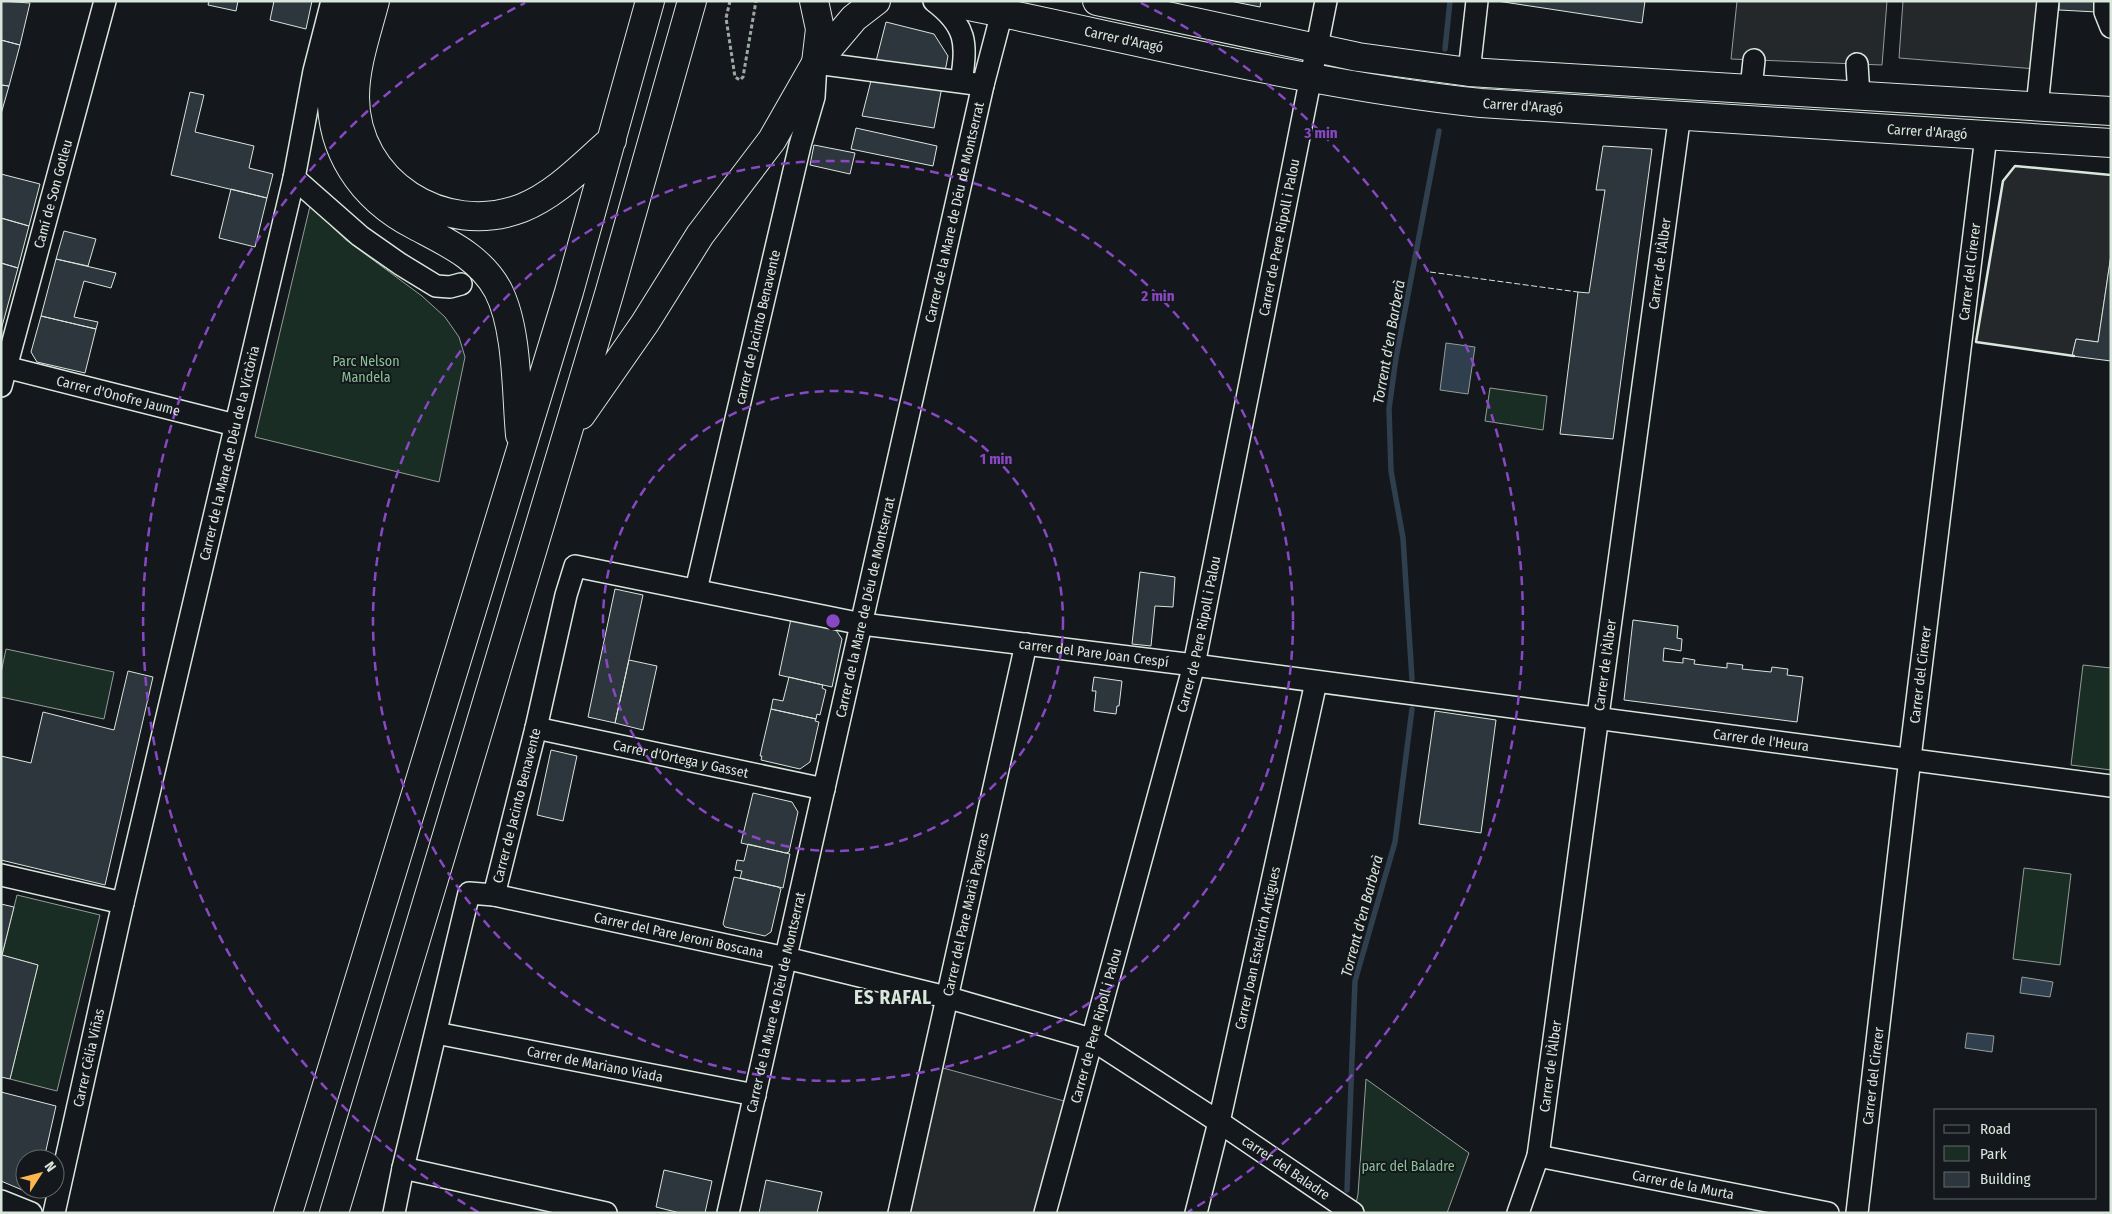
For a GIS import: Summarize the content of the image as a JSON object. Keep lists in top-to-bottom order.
{
  "streets": {
    "main road": ["Carrer d'Aragó"],
    "street": [
      "Camí de Son Gotleu",
      "Carrer de la Mare de Déu de Montserrat",
      "Carrer de Pere Ripoll i Palou",
      "Carrer de l'Àlber",
      "Carrer del Cirerer",
      "carrer de Jacinto Benavente",
      "Carrer d'Onofre Jaume",
      "Carrer de la Mare de Déu de la Victòria",
      "carrer del Pare Joan Crespí",
      "Carrer de l'Heura",
      "Carrer d'Ortega y Gasset",
      "Carrer de Jacinto Benavente",
      "Carrer del Pare Marià Payeras",
      "Carrer del Pare Jeroni Boscana",
      "Carrer Joan Estelrich Artigues",
      "Carrer Cèlia Viñas",
      "Carrer de Mariano Viada",
      "carrer del Baladre",
      "Carrer de la Murta"
    ]
  },
  "crossings": [
    ["Carrer d'Aragó", "Carrer de la Mare de Déu de Montserrat"],
    ["Carrer d'Aragó", "Carrer de Pere Ripoll i Palou"],
    ["Carrer d'Aragó", "Carrer de l'Àlber"],
    ["Carrer d'Aragó", "Carrer del Cirerer"],
    ["Camí de Son Gotleu", "Carrer d'Onofre Jaume"],
    ["Carrer de la Mare de Déu de Montserrat", "carrer del Pare Joan Crespí"],
    ["Carrer de la Mare de Déu de Montserrat", "Carrer d'Ortega y Gasset"],
    ["Carrer de la Mare de Déu de Montserrat", "Carrer del Pare Jeroni Boscana"],
    ["Carrer de la Mare de Déu de Montserrat", "Carrer de Mariano Viada"],
    ["Carrer de Pere Ripoll i Palou", "carrer del Pare Joan Crespí"],
    ["Carrer de Pere Ripoll i Palou", "Carrer del Pare Jeroni Boscana"],
    ["Carrer de l'Àlber", "Carrer de l'Heura"],
    ["Carrer de l'Àlber", "Carrer de la Murta"],
    ["Carrer del Cirerer", "Carrer de l'Heura"],
    ["carrer de Jacinto Benavente", "Carrer de Jacinto Benavente"],
    ["Carrer d'Onofre Jaume", "Carrer de la Mare de Déu de la Victòria"],
    ["Carrer de la Mare de Déu de la Victòria", "Carrer Cèlia Viñas"],
    ["carrer del Pare Joan Crespí", "Carrer de l'Heura"],
    ["carrer del Pare Joan Crespí", "Carrer del Pare Marià Payeras"],
    ["carrer del Pare Joan Crespí", "Carrer Joan Estelrich Artigues"],
    ["Carrer d'Ortega y Gasset", "Carrer de Jacinto Benavente"],
    ["Carrer de Jacinto Benavente", "Carrer del Pare Jeroni Boscana"],
    ["Carrer de Jacinto Benavente", "Carrer de Mariano Viada"],
    ["Carrer del Pare Marià Payeras", "Carrer del Pare Jeroni Boscana"],
    ["Carrer del Pare Jeroni Boscana", "Carrer Joan Estelrich Artigues"],
    ["Carrer del Pare Jeroni Boscana", "carrer del Baladre"],
    ["Carrer Joan Estelrich Artigues", "carrer del Baladre"]
  ],
  "districts": ["ES RAFAL"],
  "water": ["Torrent d'en Barberà"],
  "parks": ["Parc Nelson Mandela", "parc del Baladre"],
  "legend": ["Road", "Park", "Building"],
  "north": "top right",
  "rings": ["3 min", "2 min", "1 min"]
}
